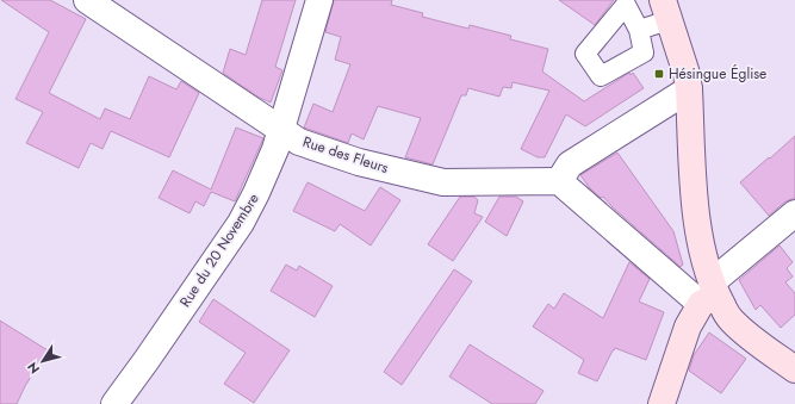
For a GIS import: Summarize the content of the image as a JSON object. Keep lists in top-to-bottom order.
{
  "streets": {
    "street": ["Rue des Fleurs", "Rue du 20 Novembre"]
  },
  "crossings": [
    ["Rue des Fleurs", "Rue du 20 Novembre"]
  ],
  "places": {
    "transit": ["Hésingue Église"]
  },
  "north": "bottom left"
}
